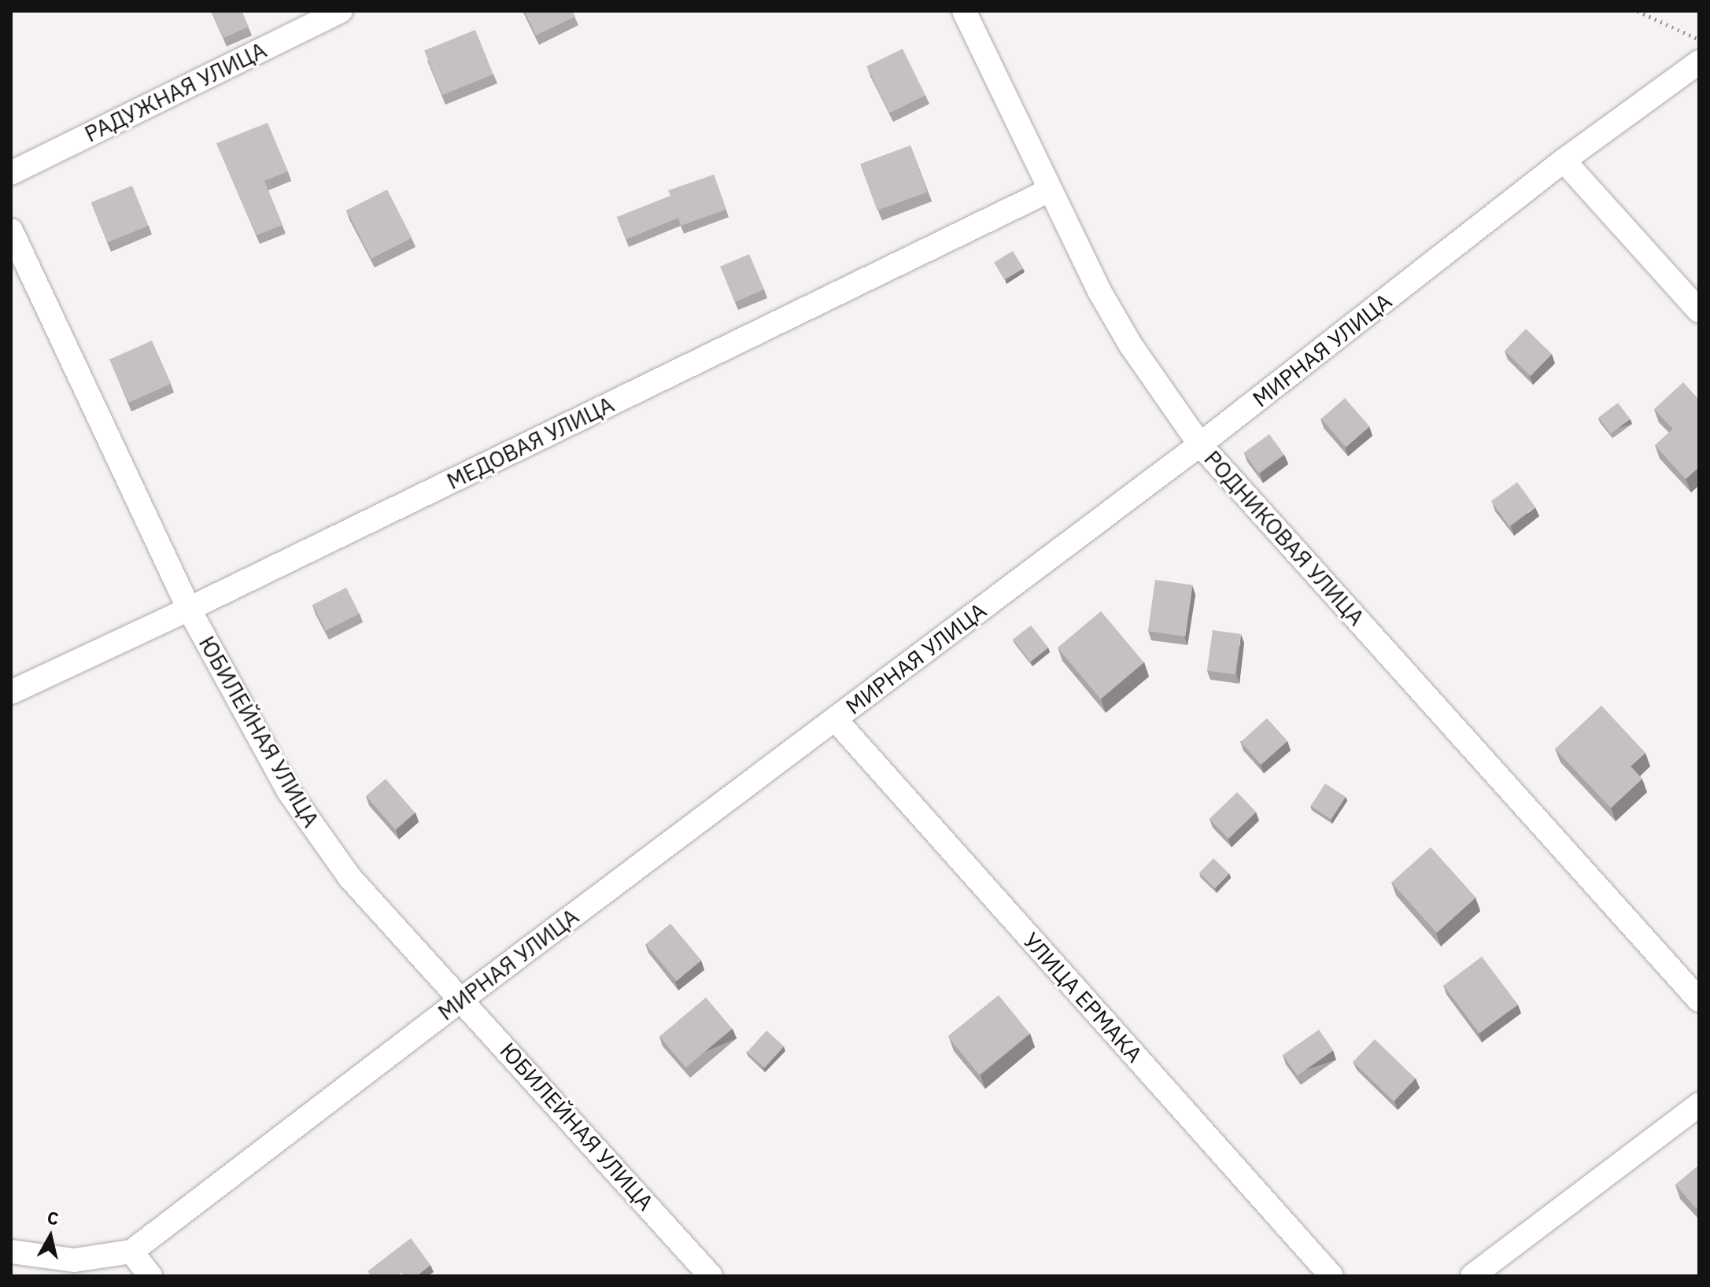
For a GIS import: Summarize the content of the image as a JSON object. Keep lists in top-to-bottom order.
{
  "streets": {
    "street": [
      "РАДУЖНАЯ УЛИЦА",
      "МИРНАЯ УЛИЦА",
      "МЕДОВАЯ УЛИЦА",
      "РОДНИКОВАЯ УЛИЦА",
      "ЮБИЛЕЙНАЯ УЛИЦА",
      "УЛИЦА ЕРМАКА"
    ]
  },
  "crossings": [
    ["МИРНАЯ УЛИЦА", "РОДНИКОВАЯ УЛИЦА"],
    ["МИРНАЯ УЛИЦА", "ЮБИЛЕЙНАЯ УЛИЦА"],
    ["МИРНАЯ УЛИЦА", "УЛИЦА ЕРМАКА"],
    ["МЕДОВАЯ УЛИЦА", "РОДНИКОВАЯ УЛИЦА"],
    ["МЕДОВАЯ УЛИЦА", "ЮБИЛЕЙНАЯ УЛИЦА"]
  ],
  "north": "top"
}
